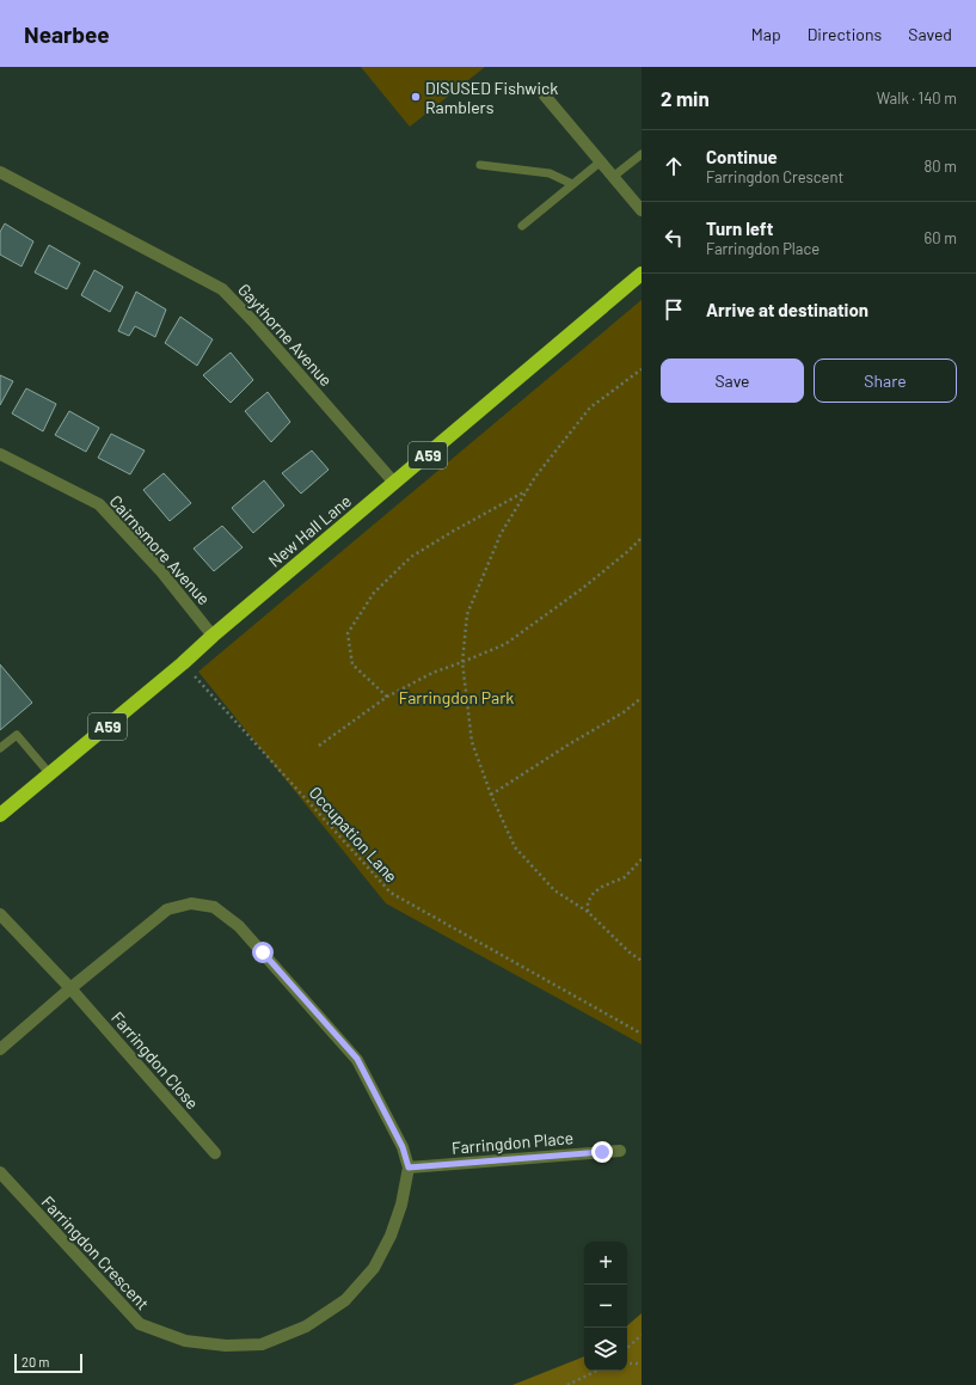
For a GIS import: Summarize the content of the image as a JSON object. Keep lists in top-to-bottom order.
{
  "streets": {
    "highway": ["A59", "New Hall Lane"],
    "street": [
      "Gaythorne Avenue",
      "Cairnsmore Avenue",
      "Farringdon Close",
      "Farringdon Place",
      "Farringdon Crescent"
    ],
    "path": ["Occupation Lane"]
  },
  "crossings": [
    ["Gaythorne Avenue", "New Hall Lane"],
    ["New Hall Lane", "Cairnsmore Avenue"],
    ["New Hall Lane", "Occupation Lane"],
    ["Farringdon Close", "Farringdon Crescent"],
    ["Farringdon Place", "Farringdon Crescent"]
  ],
  "parks": ["Farringdon Park"],
  "places": ["DISUSED Fishwick Ramblers"],
  "scale_bar": "20 m",
  "page": {
    "header": "Nearbee",
    "nav": ["Map", "Directions", "Saved"],
    "heading": ["2 min", "Walk · 140 m"],
    "list": [
      ["Continue", "Farringdon Crescent", "80 m"],
      ["Turn left", "Farringdon Place", "60 m"],
      "Arrive at destination"
    ],
    "buttons": ["Save", "Share"],
    "map_buttons": ["+", "−"],
    "scale": "20 m"
  }
}
